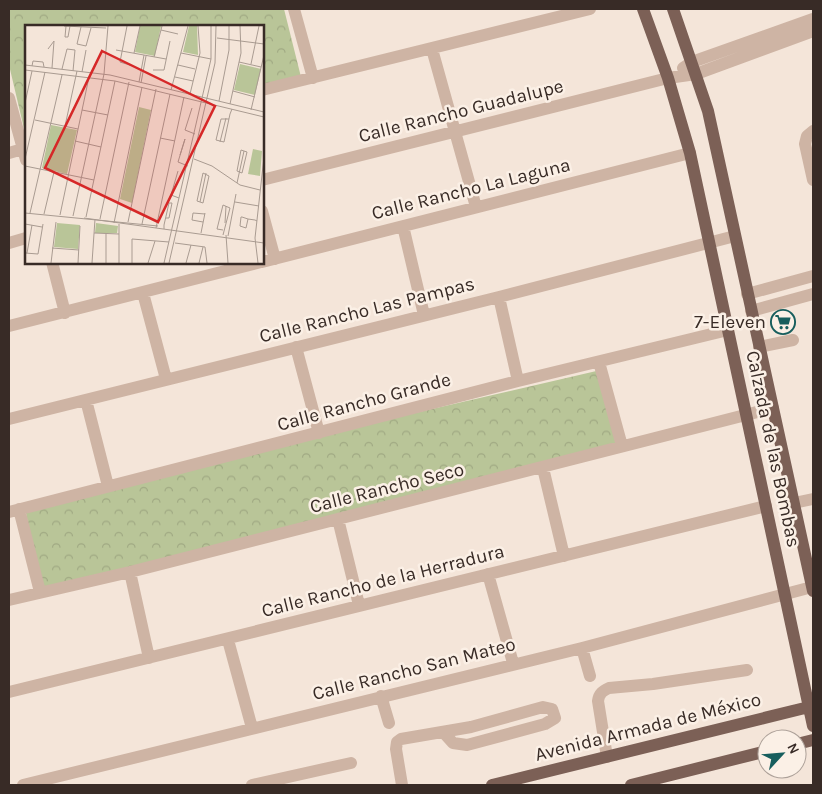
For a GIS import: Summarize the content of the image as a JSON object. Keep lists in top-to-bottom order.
{
  "streets": {
    "main road": ["Calzada de las Bombas", "Avenida Armada de México"],
    "street": [
      "Calle Rancho Guadalupe",
      "Calle Rancho La Laguna",
      "Calle Rancho Las Pampas",
      "Calle Rancho Grande",
      "Calle Rancho Seco",
      "Calle Rancho de la Herradura",
      "Calle Rancho San Mateo"
    ]
  },
  "crossings": [
    ["Calle Rancho Guadalupe", "Calzada de las Bombas"],
    ["Calle Rancho La Laguna", "Calzada de las Bombas"],
    ["Calle Rancho Las Pampas", "Calzada de las Bombas"],
    ["Calle Rancho Grande", "Calzada de las Bombas"],
    ["Calzada de las Bombas", "Calle Rancho Seco"],
    ["Calzada de las Bombas", "Calle Rancho de la Herradura"],
    ["Calzada de las Bombas", "Calle Rancho San Mateo"],
    ["Calzada de las Bombas", "Avenida Armada de México"]
  ],
  "places": {
    "supermarket": ["7-Eleven"]
  },
  "north": "top right"
}
